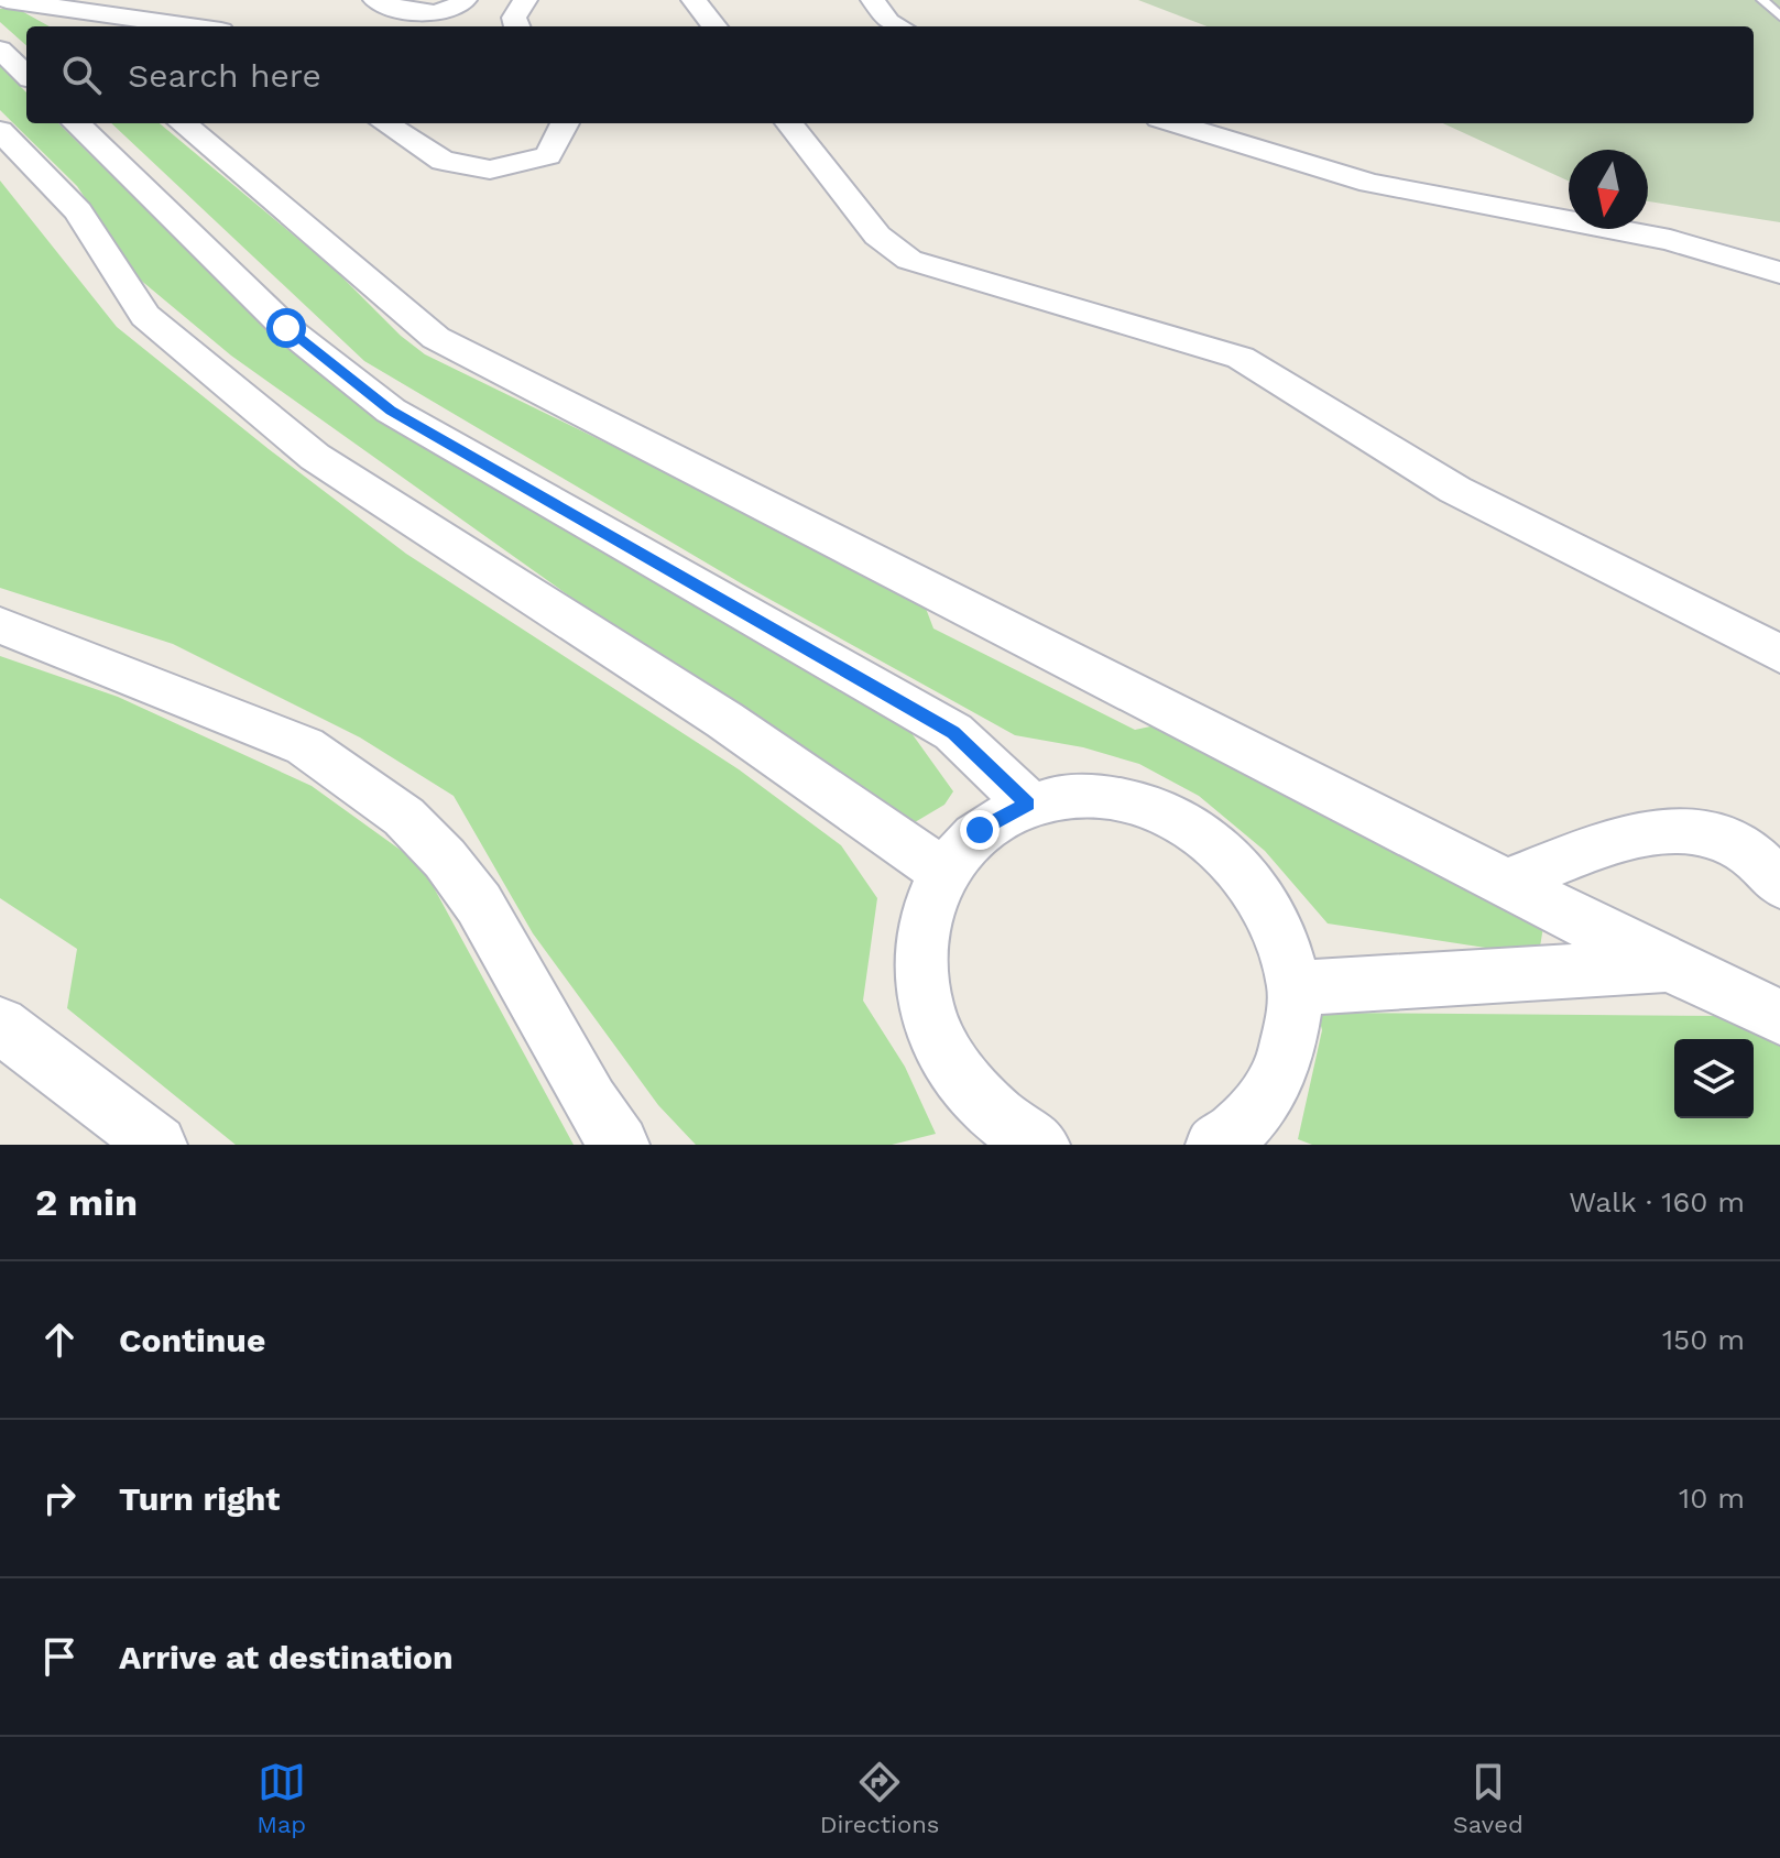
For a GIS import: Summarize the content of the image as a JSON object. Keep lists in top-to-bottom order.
{
  "north": "bottom",
  "page": {
    "search": "Search here",
    "heading": ["2 min", "Walk · 160 m"],
    "list": [
      ["Continue", "150 m"],
      ["Turn right", "10 m"],
      "Arrive at destination"
    ],
    "nav": ["Map", "Directions", "Saved"]
  }
}
